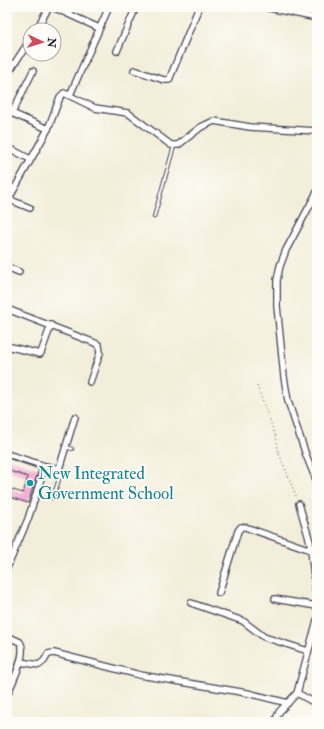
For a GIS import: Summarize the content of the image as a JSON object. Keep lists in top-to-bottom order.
{
  "places": ["New Integrated Government School"],
  "north": "right"
}
